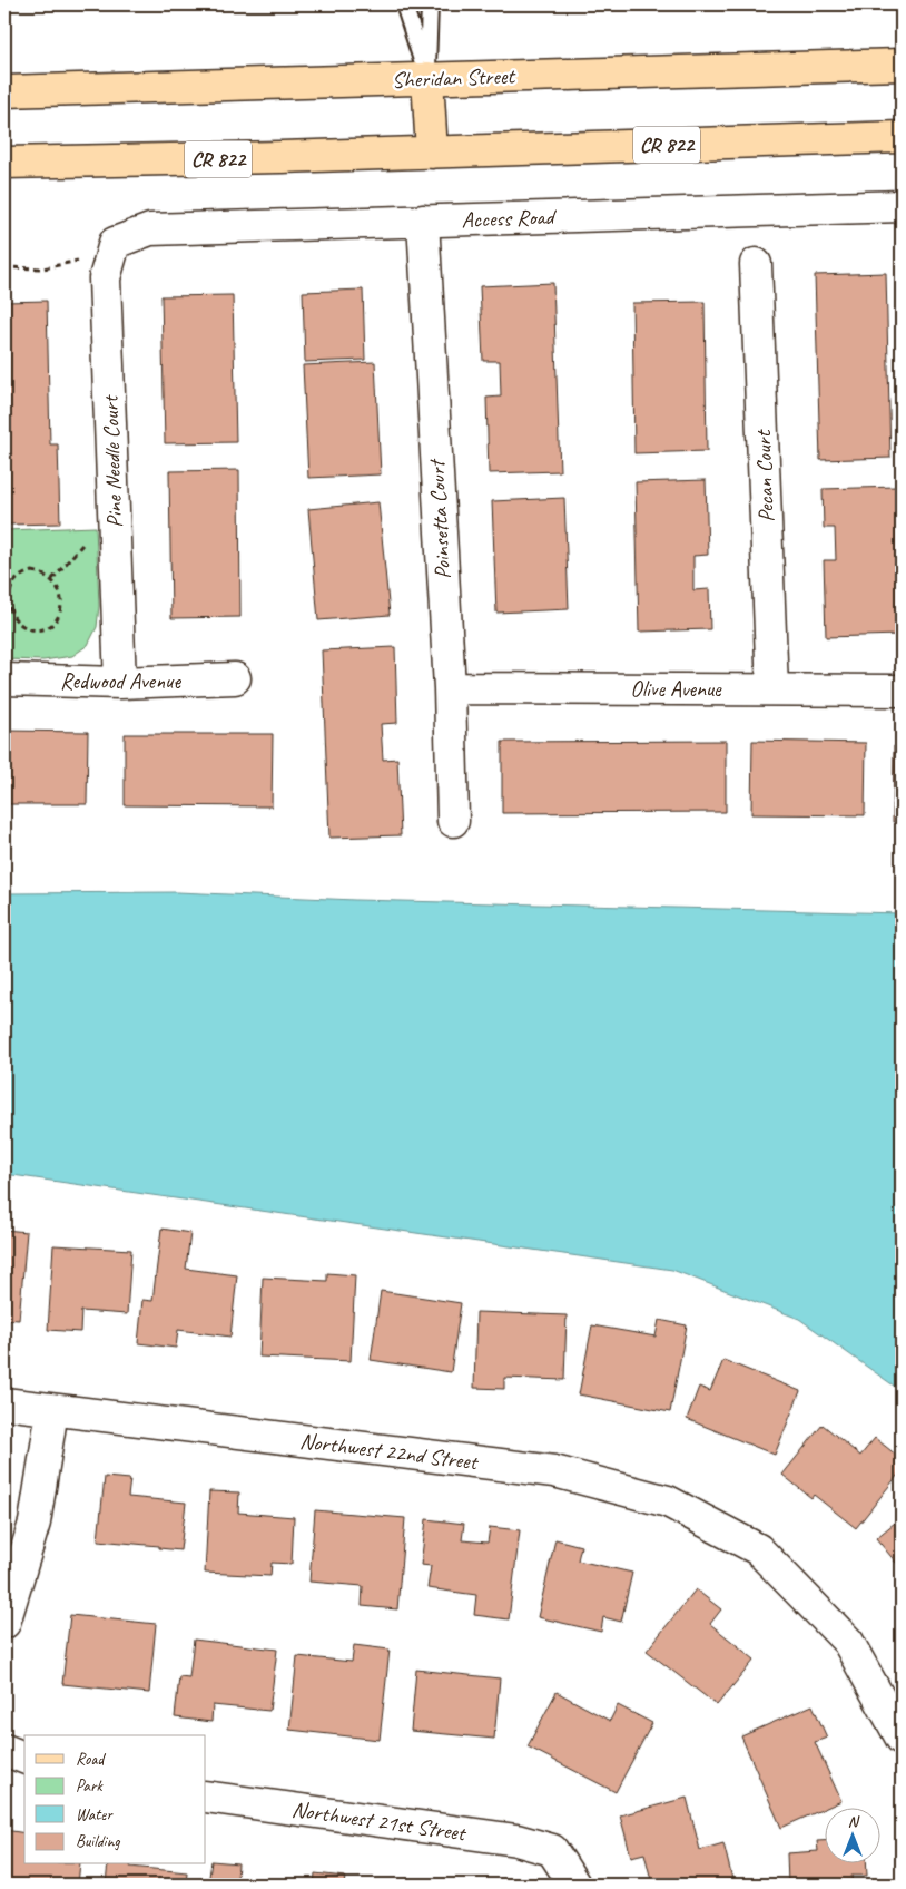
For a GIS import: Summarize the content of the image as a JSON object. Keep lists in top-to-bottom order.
{
  "streets": {
    "main road": ["Sheridan Street", "CR 822"],
    "street": [
      "Access Road",
      "Pine Needle Court",
      "Pecan Court",
      "Poinsetta Court",
      "Redwood Avenue",
      "Olive Avenue",
      "Northwest 22nd Street",
      "Northwest 21st Street"
    ]
  },
  "crossings": [
    ["Access Road", "Pine Needle Court"],
    ["Access Road", "Poinsetta Court"],
    ["Pine Needle Court", "Redwood Avenue"],
    ["Pecan Court", "Olive Avenue"],
    ["Poinsetta Court", "Olive Avenue"]
  ],
  "legend": [
    "Road",
    "Park",
    "Water",
    "Building"
  ],
  "north": "top"
}
